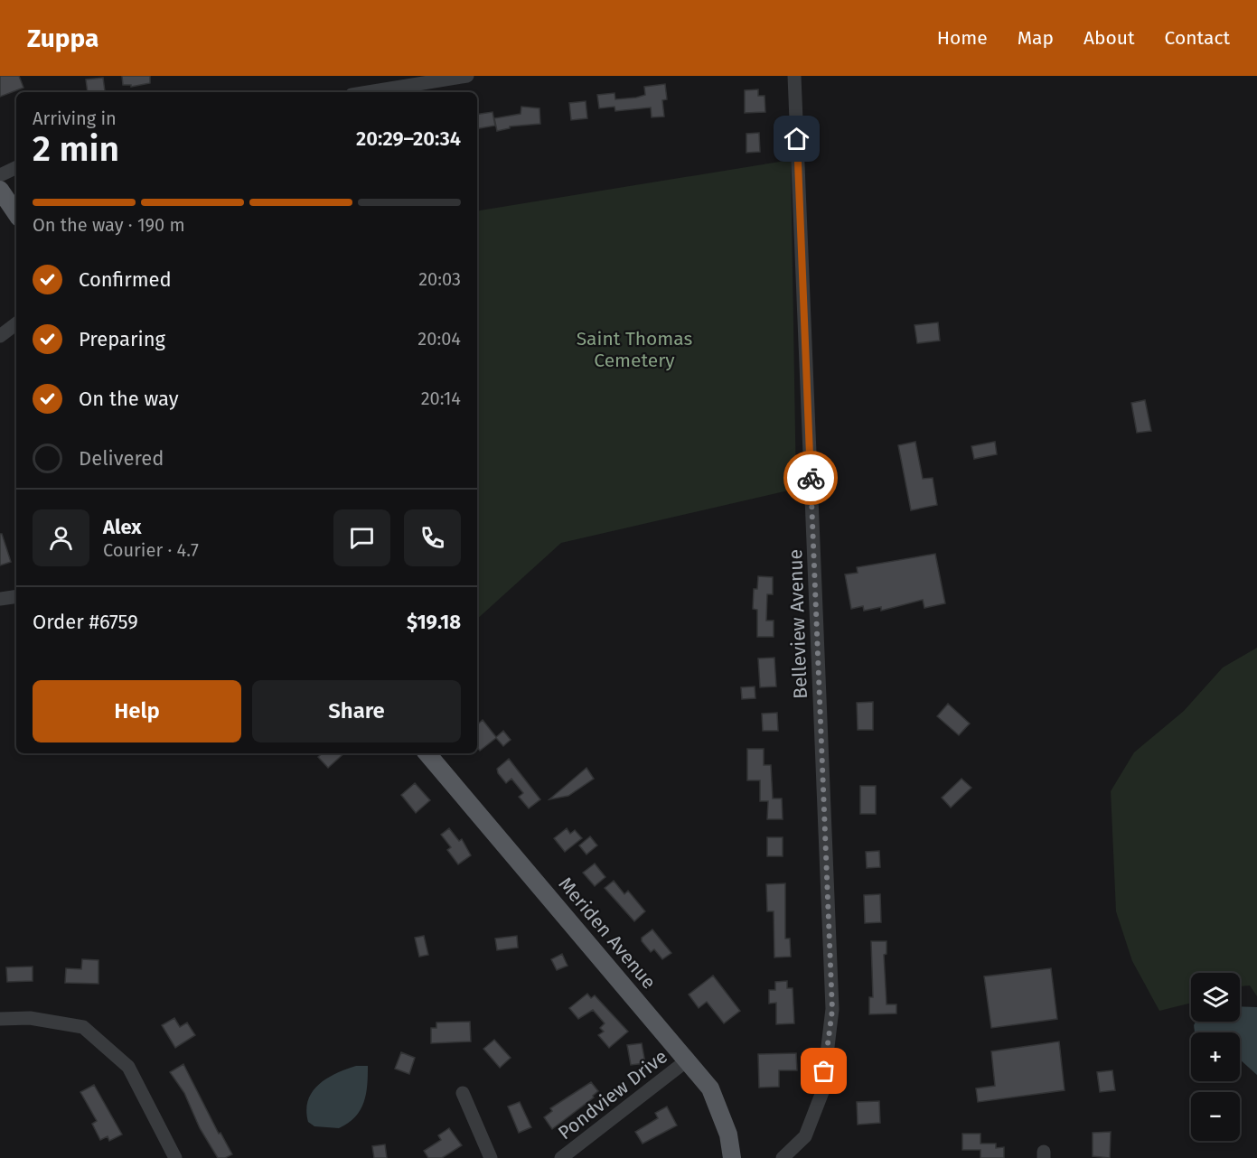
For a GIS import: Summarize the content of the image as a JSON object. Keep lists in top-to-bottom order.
{
  "streets": {
    "main road": ["Meriden Avenue"],
    "street": ["Belleview Avenue", "Pondview Drive"]
  },
  "crossings": [
    ["Meriden Avenue", "Pondview Drive"]
  ],
  "parks": ["Saint Thomas Cemetery"],
  "page": {
    "header": "Zuppa",
    "nav": [
      "Home",
      "Map",
      "About",
      "Contact"
    ],
    "heading": ["2 min", "Arriving in", "20:29–20:34"],
    "panel": [
      "Alex",
      "Courier · 4.7",
      "Order #6759",
      "$19.18"
    ],
    "bar": "On the way · 190 m",
    "list": [
      ["Confirmed", "20:03"],
      ["Preparing", "20:04"],
      ["On the way", "20:14"],
      "Delivered"
    ],
    "buttons": ["Help", "Share"],
    "map_buttons": ["+", "−"]
  }
}
